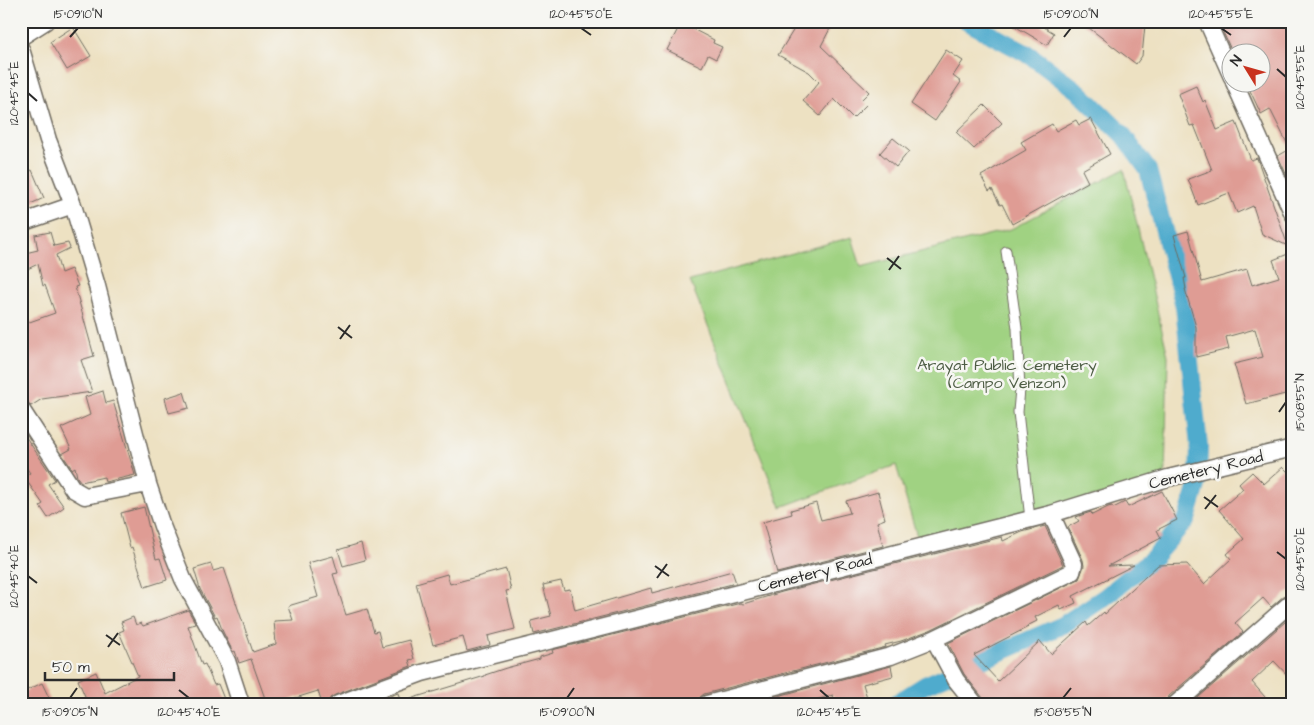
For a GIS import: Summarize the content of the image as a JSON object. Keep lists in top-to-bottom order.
{
  "streets": {
    "street": ["Cemetery Road"]
  },
  "parks": ["Arayat Public Cemetery (Campo Venzon)"],
  "scale_bar": "50 m",
  "north": "top left",
  "coordinates": [
    "15°09'10\"N",
    "120°45'50\"E",
    "15°09'00\"N",
    "120°45'55\"E",
    "120°45'45\"E",
    "15°08'55\"N",
    "120°45'40\"E",
    "15°09'05\"N"
  ]
}
